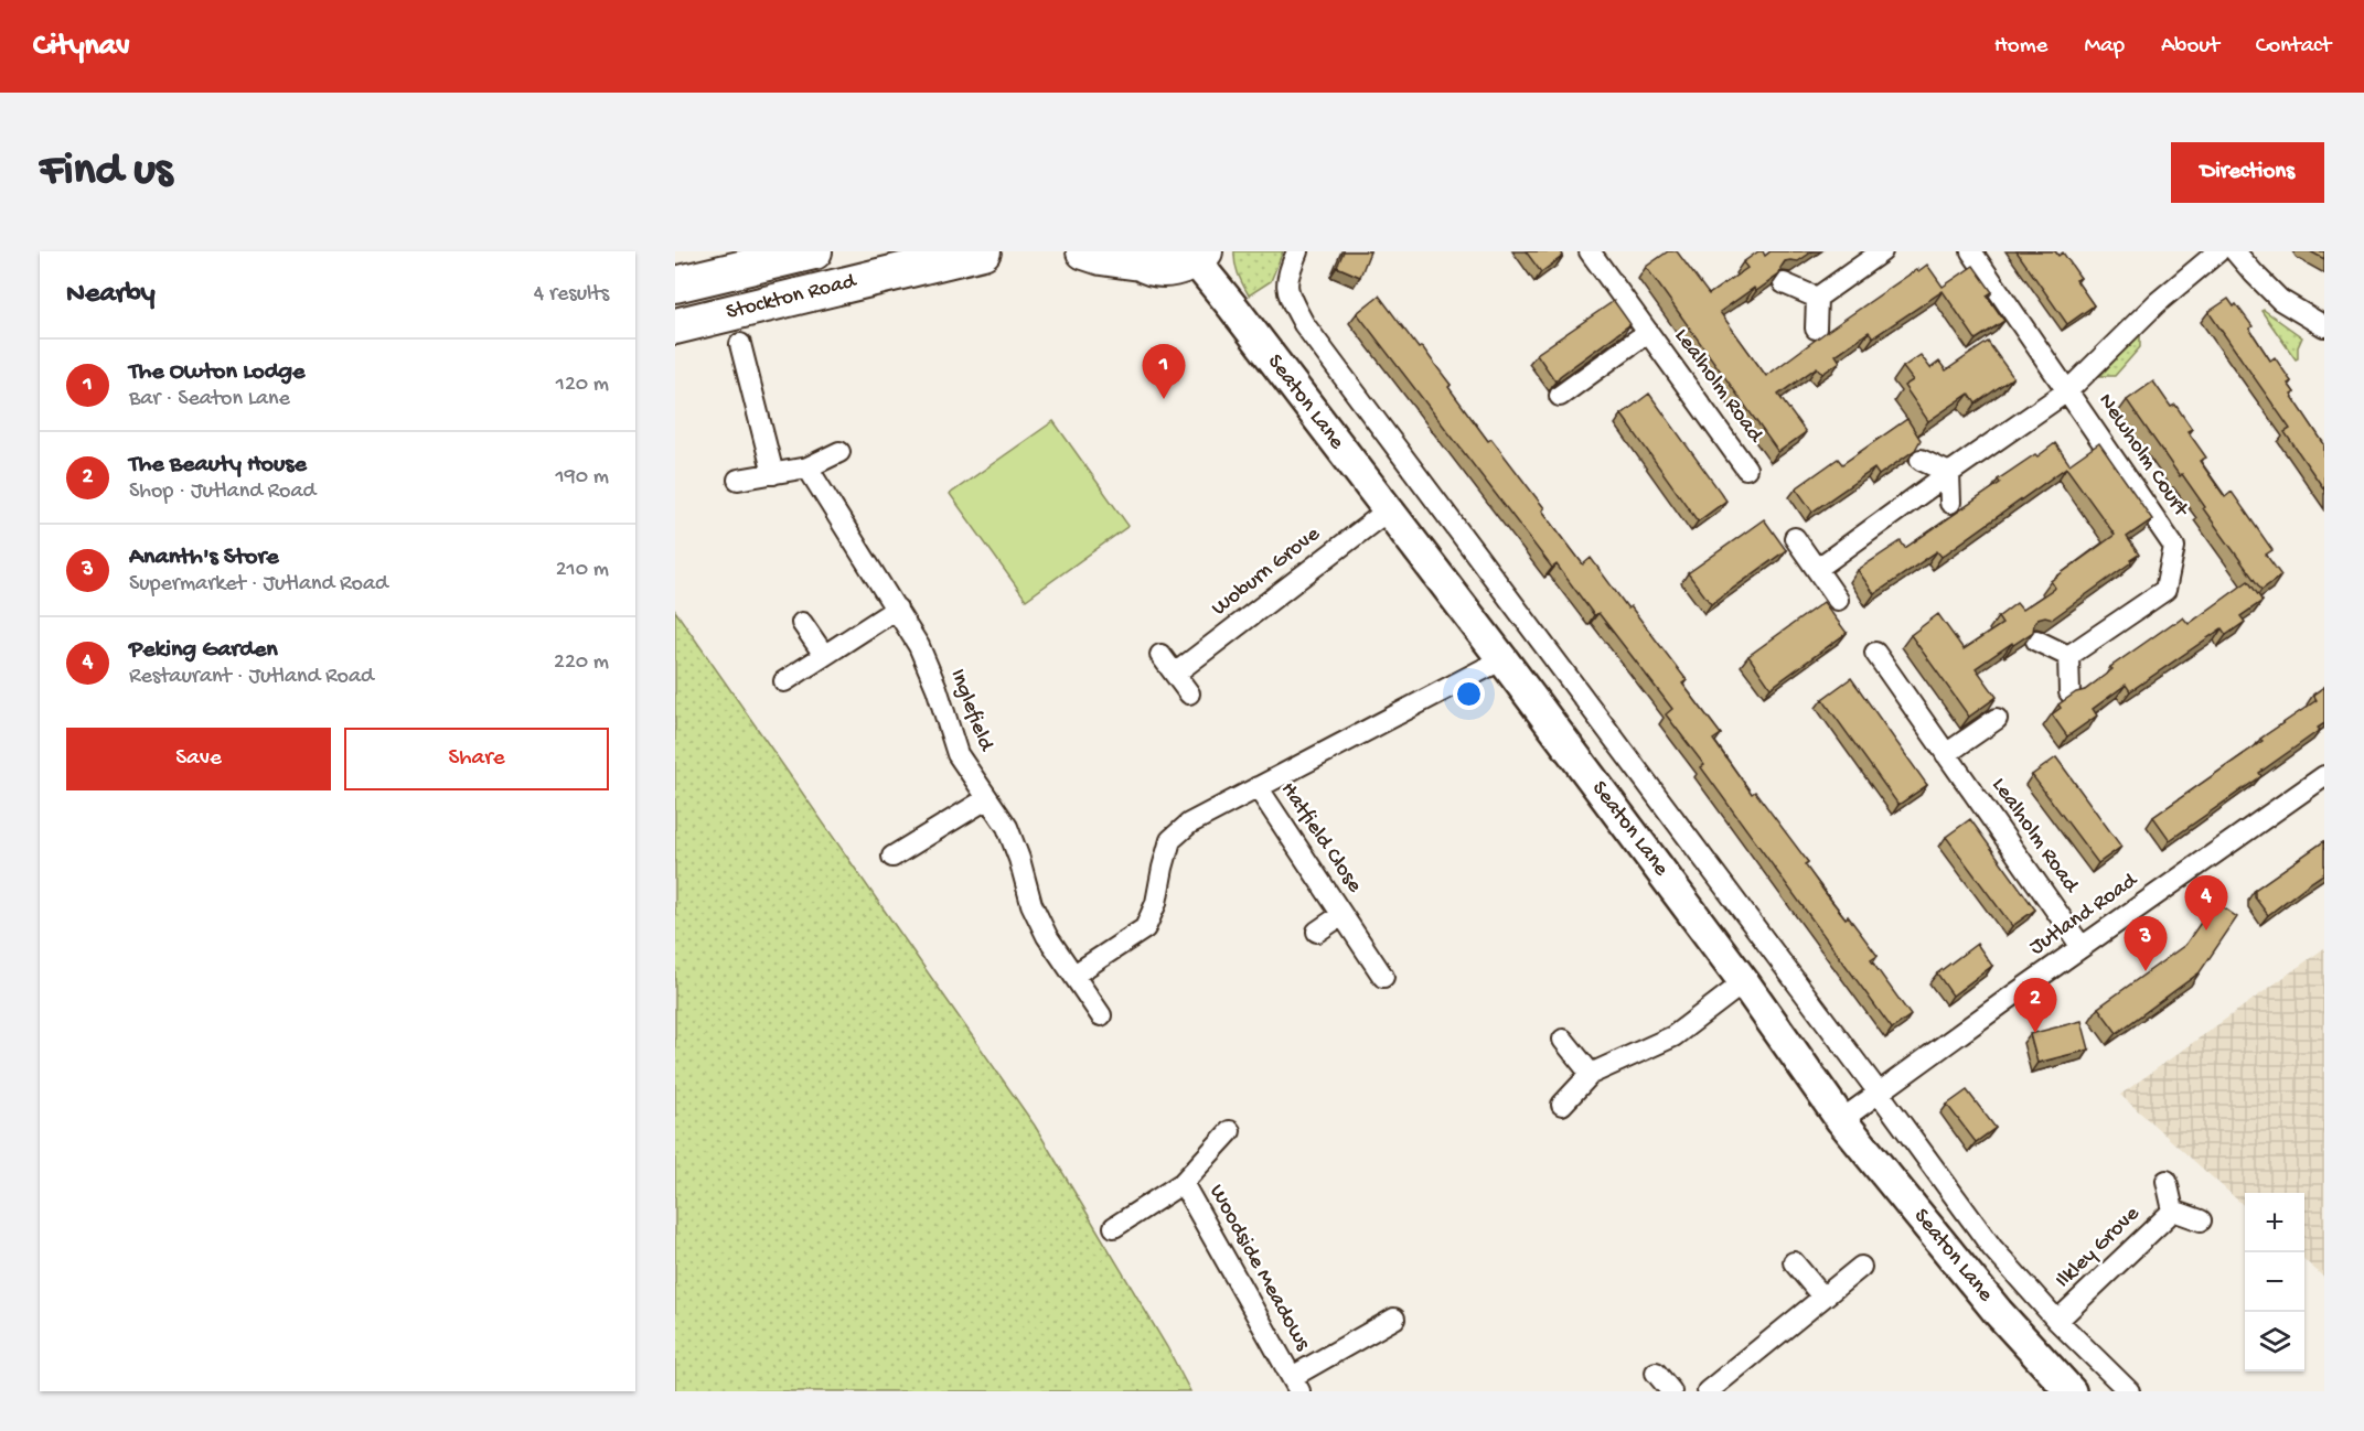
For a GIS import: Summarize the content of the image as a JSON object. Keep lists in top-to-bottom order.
{
  "streets": {
    "highway": ["Stockton Road"],
    "main road": ["Seaton Lane"],
    "street": [
      "Lealholm Road",
      "Newholm Court",
      "Woburn Grove",
      "Inglefield",
      "Hatfield Close",
      "Jutland Road",
      "Ilkley Grove",
      "Woodside Meadows"
    ]
  },
  "crossings": [
    ["Lealholm Road", "Jutland Road"],
    ["Seaton Lane", "Woburn Grove"],
    ["Seaton Lane", "Jutland Road"],
    ["Seaton Lane", "Ilkley Grove"]
  ],
  "page": {
    "header": "Citynav",
    "nav": [
      "Home",
      "Map",
      "About",
      "Contact"
    ],
    "buttons": [
      "Directions",
      ["Save", "Share"]
    ],
    "title": "Find us",
    "heading": ["Nearby", "4 results"],
    "list": [
      {
        "mark": "1",
        "name": "The Owton Lodge",
        "note": "Bar · Seaton Lane",
        "value": "120 m"
      },
      {
        "mark": "2",
        "name": "The Beauty House",
        "note": "Shop · Jutland Road",
        "value": "190 m"
      },
      {
        "mark": "3",
        "name": "Ananth's Store",
        "note": "Supermarket · Jutland Road",
        "value": "210 m"
      },
      {
        "mark": "4",
        "name": "Peking Garden",
        "note": "Restaurant · Jutland Road",
        "value": "220 m"
      }
    ],
    "pins": [
      "1",
      "4",
      "3",
      "2"
    ],
    "map_buttons": ["+", "−"]
  }
}
